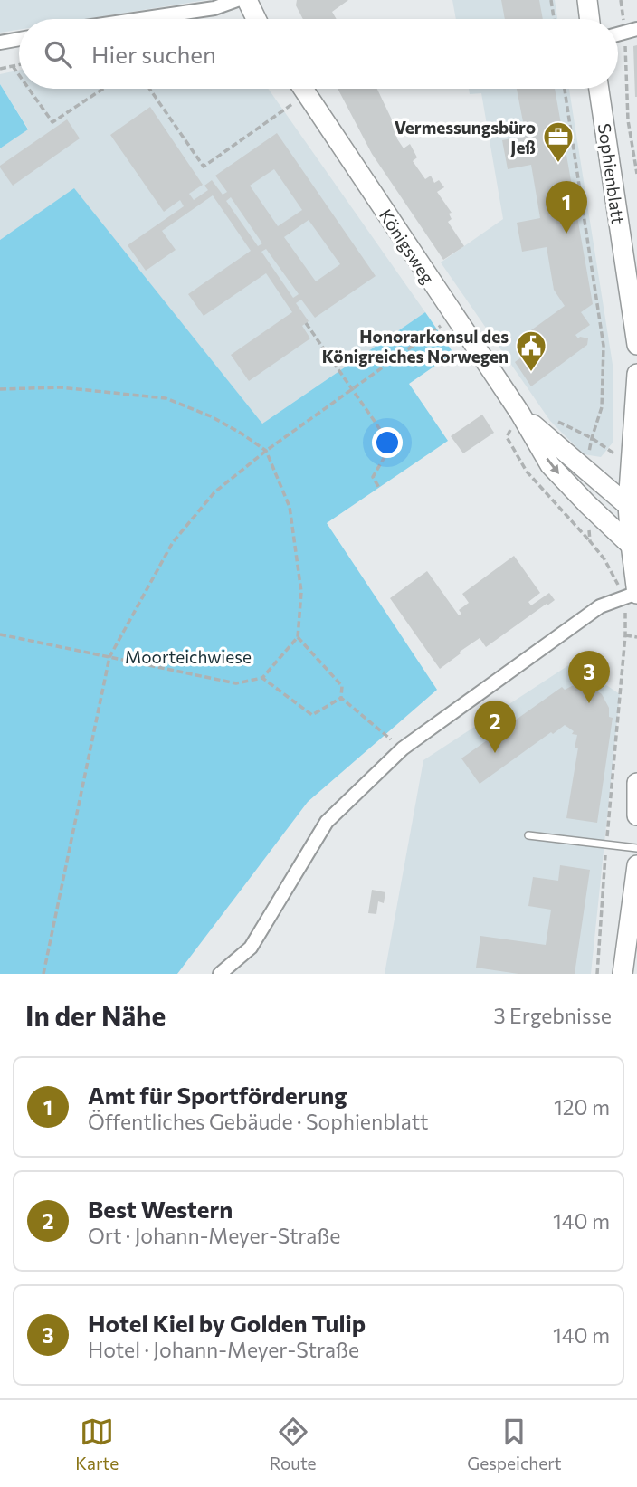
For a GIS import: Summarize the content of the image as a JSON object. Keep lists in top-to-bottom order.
{
  "streets": {
    "street": ["Sophienblatt", "Königsweg"]
  },
  "parks": ["Moorteichwiese"],
  "places": {
    "office": ["Vermessungsbüro Jeß"],
    "public building": ["Honorarkonsul des Königreiches Norwegen"]
  },
  "page": {
    "search": "Hier suchen",
    "pins": ["1", "3", "2"],
    "heading": ["In der Nähe", "3 Ergebnisse"],
    "list": [
      {
        "mark": "1",
        "name": "Amt für Sportförderung",
        "note": "Öffentliches Gebäude · Sophienblatt",
        "value": "120 m"
      },
      {
        "mark": "2",
        "name": "Best Western",
        "note": "Ort · Johann-Meyer-Straße",
        "value": "140 m"
      },
      {
        "mark": "3",
        "name": "Hotel Kiel by Golden Tulip",
        "note": "Hotel · Johann-Meyer-Straße",
        "value": "140 m"
      }
    ],
    "nav": ["Karte", "Route", "Gespeichert"]
  }
}
